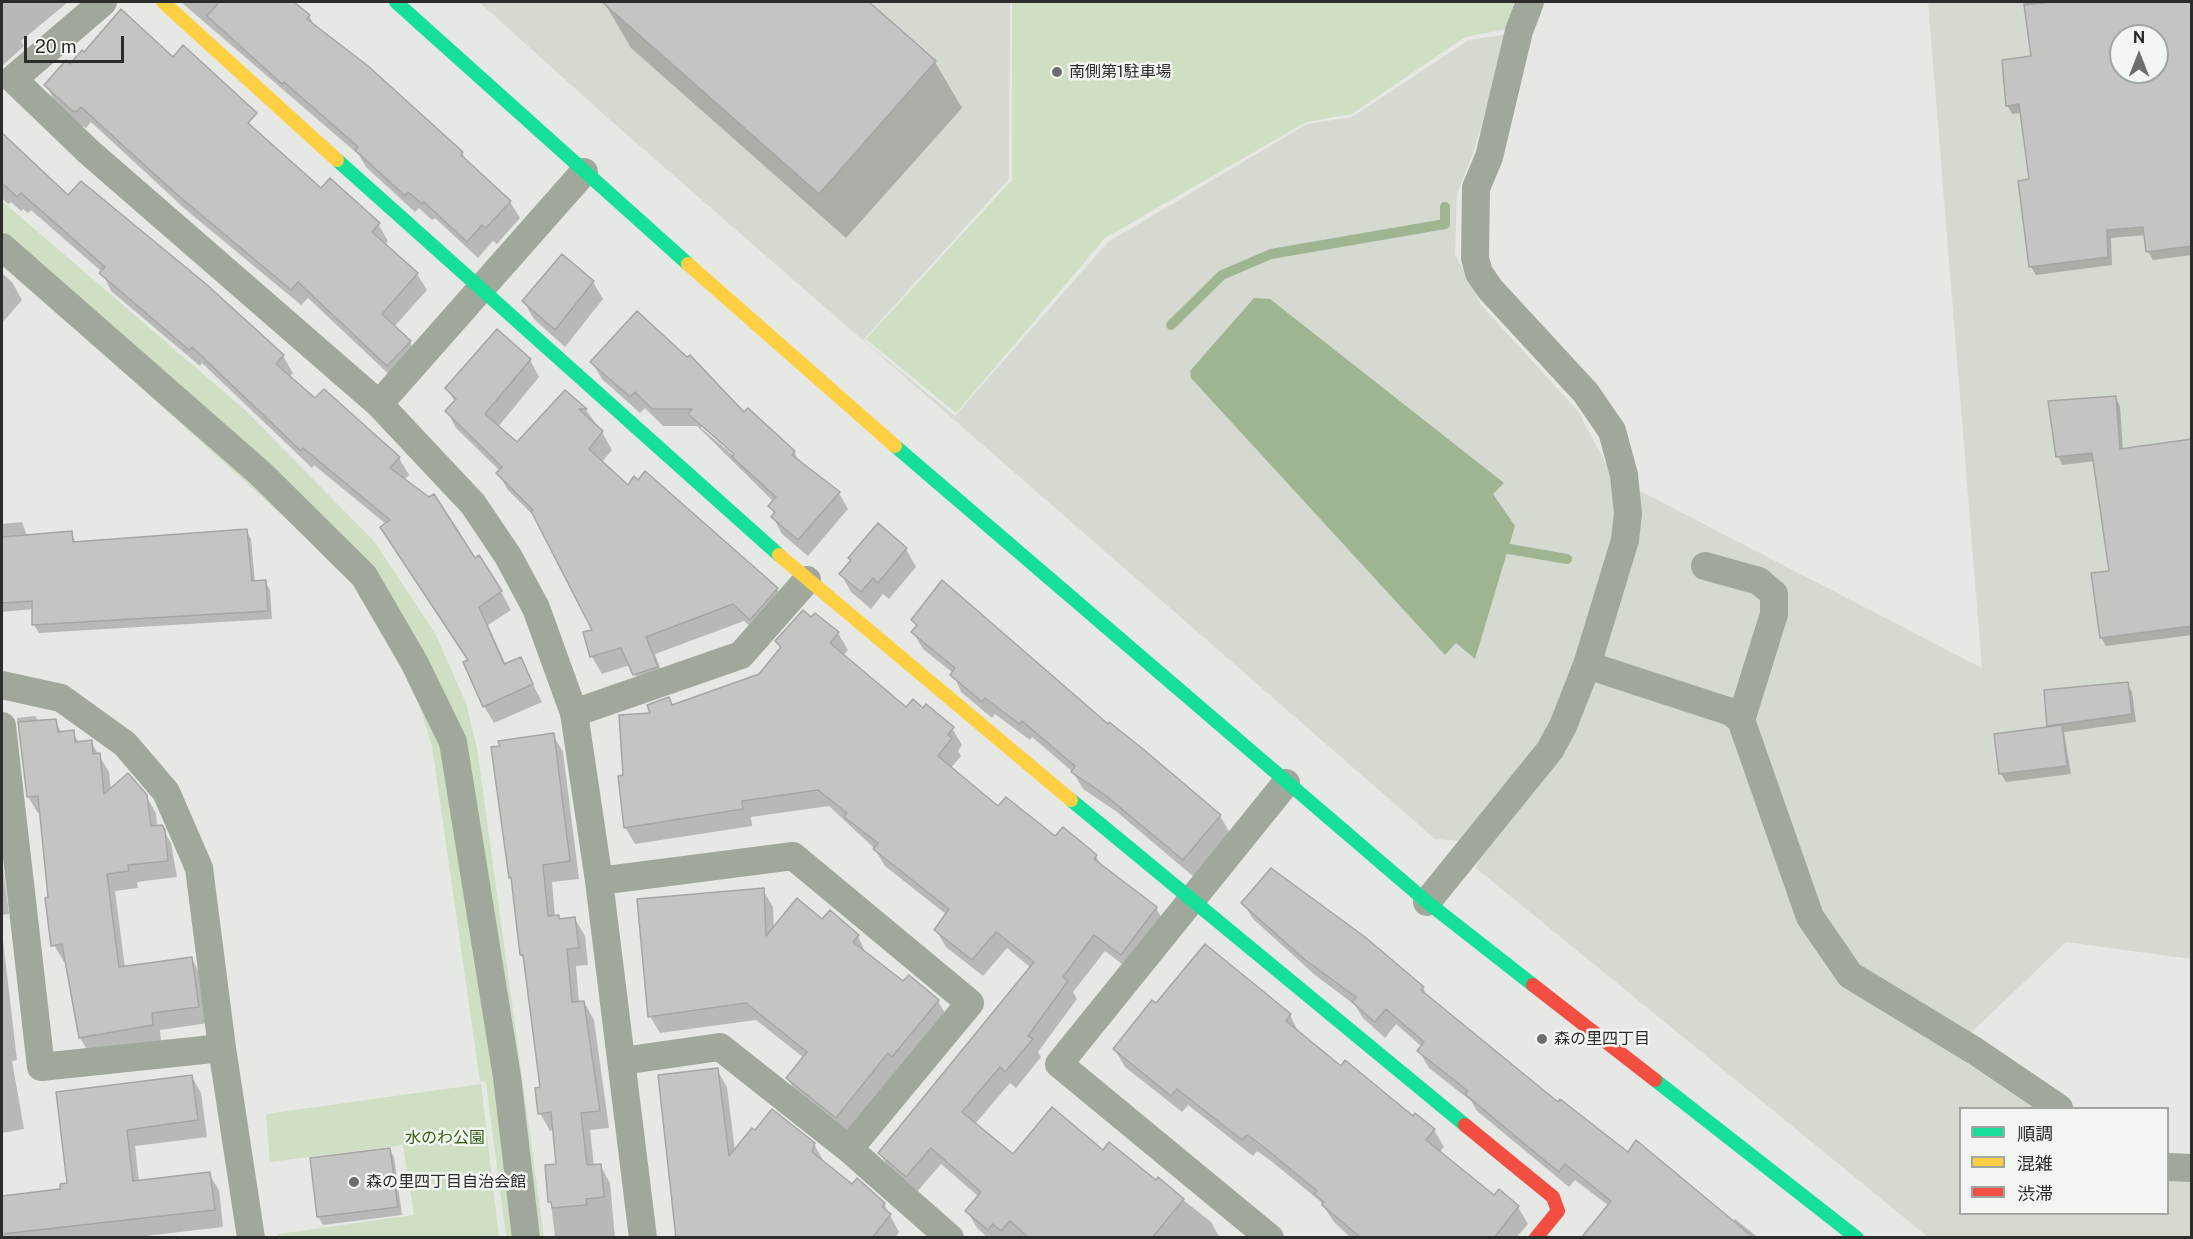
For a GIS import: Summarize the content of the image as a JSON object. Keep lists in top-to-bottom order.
{
  "parks": ["水のわ公園"],
  "places": ["南側第1駐車場", "森の里四丁目", "森の里四丁目自治会館"],
  "legend": ["順調", "混雑", "渋滞"],
  "scale_bar": "20 m",
  "north": "top"
}
